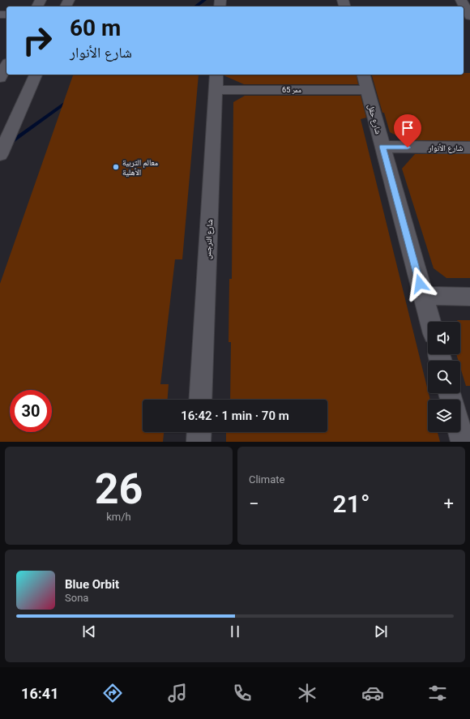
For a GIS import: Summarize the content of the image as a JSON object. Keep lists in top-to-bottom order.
{
  "streets": {
    "street": [
      "ممر 65",
      "شارع حقل",
      "شارع الأنوار",
      "شارع النرجس"
    ]
  },
  "crossings": [
    ["ممر 65", "شارع حقل"],
    ["ممر 65", "شارع النرجس"],
    ["شارع حقل", "شارع الأنوار"]
  ],
  "places": ["معالم التربية الأهلية"],
  "page": {
    "turn": ["60 m", "شارع الأنوار"],
    "limit": "30",
    "trip": "16:42 · 1 min · 70 m",
    "tile": [
      ["26", "km/h"],
      "Climate"
    ],
    "heat": ["−", "21°", "+"],
    "song": ["Blue Orbit", "Sona"],
    "tabs": "16:41"
  }
}
